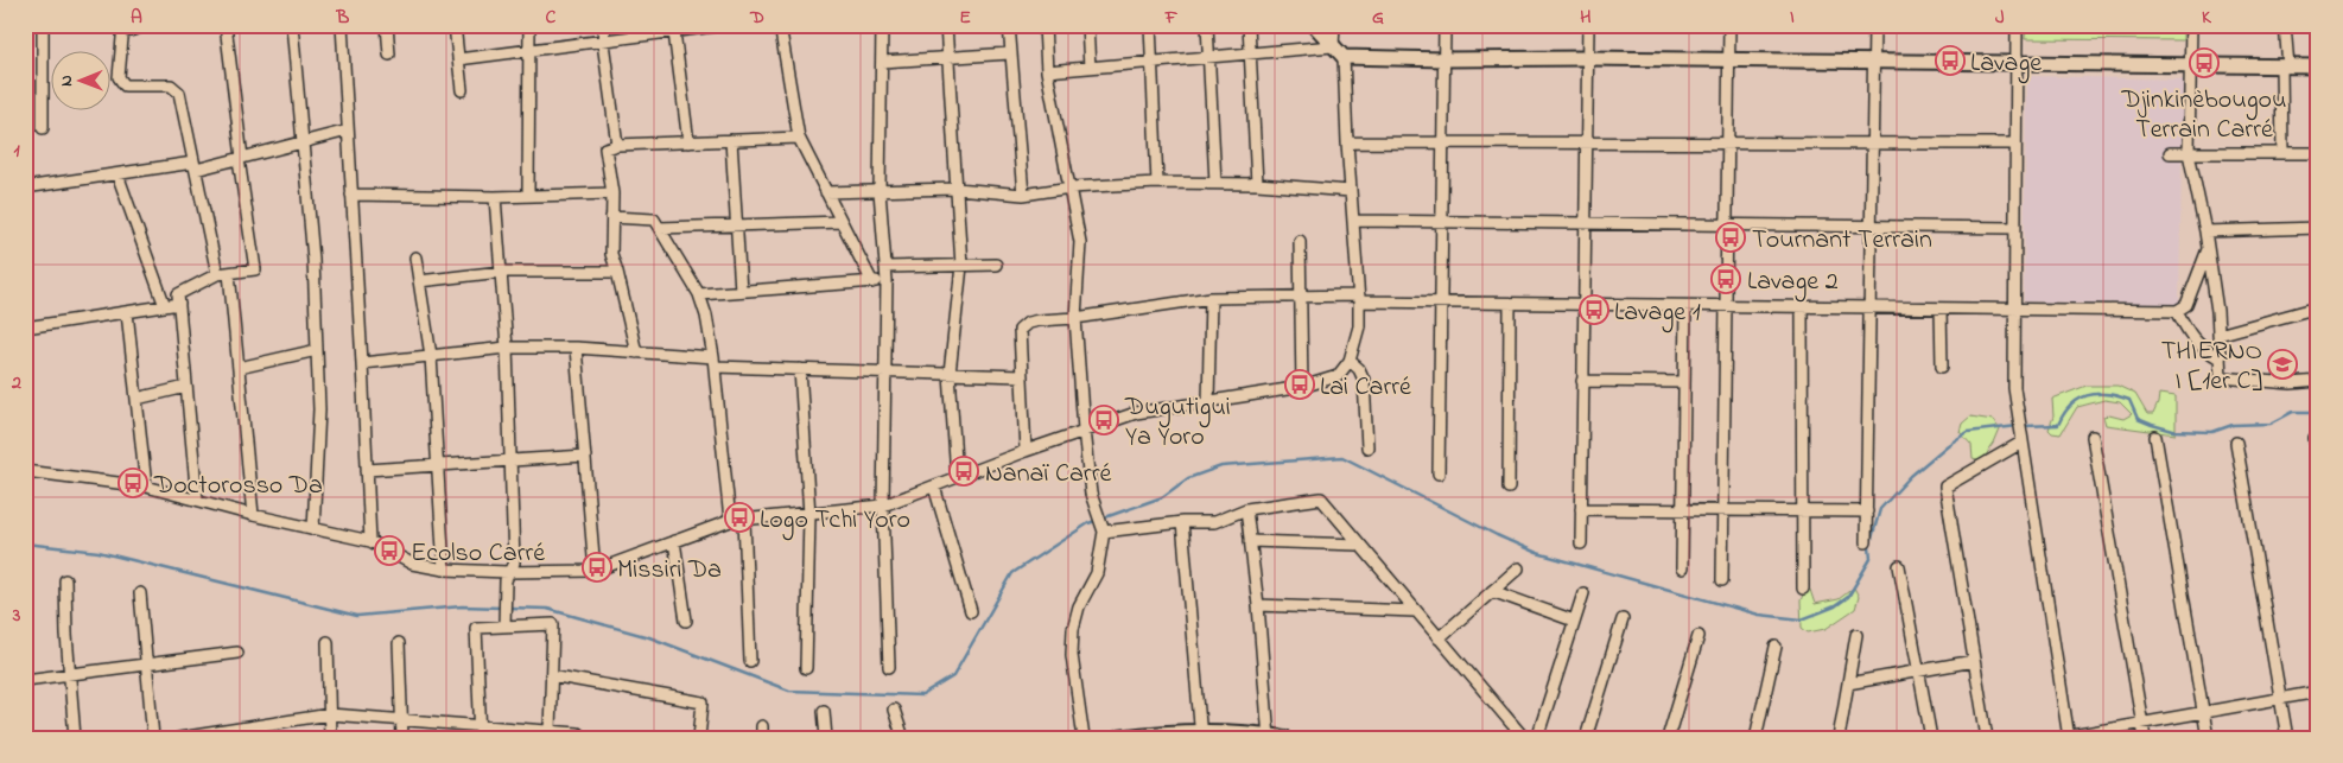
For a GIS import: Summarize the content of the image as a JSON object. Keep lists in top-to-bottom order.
{
  "places": {
    "bus stop": [
      "Lavage",
      "Djinkinèbougou Terrain Carré",
      "Tournant Terrain",
      "Lavage 2",
      "Lavage 1",
      "Lai Carré",
      "Dugutigui Ya Yoro",
      "Nanaï Carré",
      "Doctorosso Da",
      "Logo Tchi Yoro",
      "Ecolso Carré",
      "Missiri Da"
    ],
    "school or university": ["THIERNO I [1er C]"]
  },
  "north": "left",
  "grid": {
    "columns": [
      "A",
      "B",
      "C",
      "D",
      "E",
      "F",
      "G",
      "H",
      "I",
      "J",
      "K"
    ],
    "rows": ["1", "2", "3"]
  }
}
